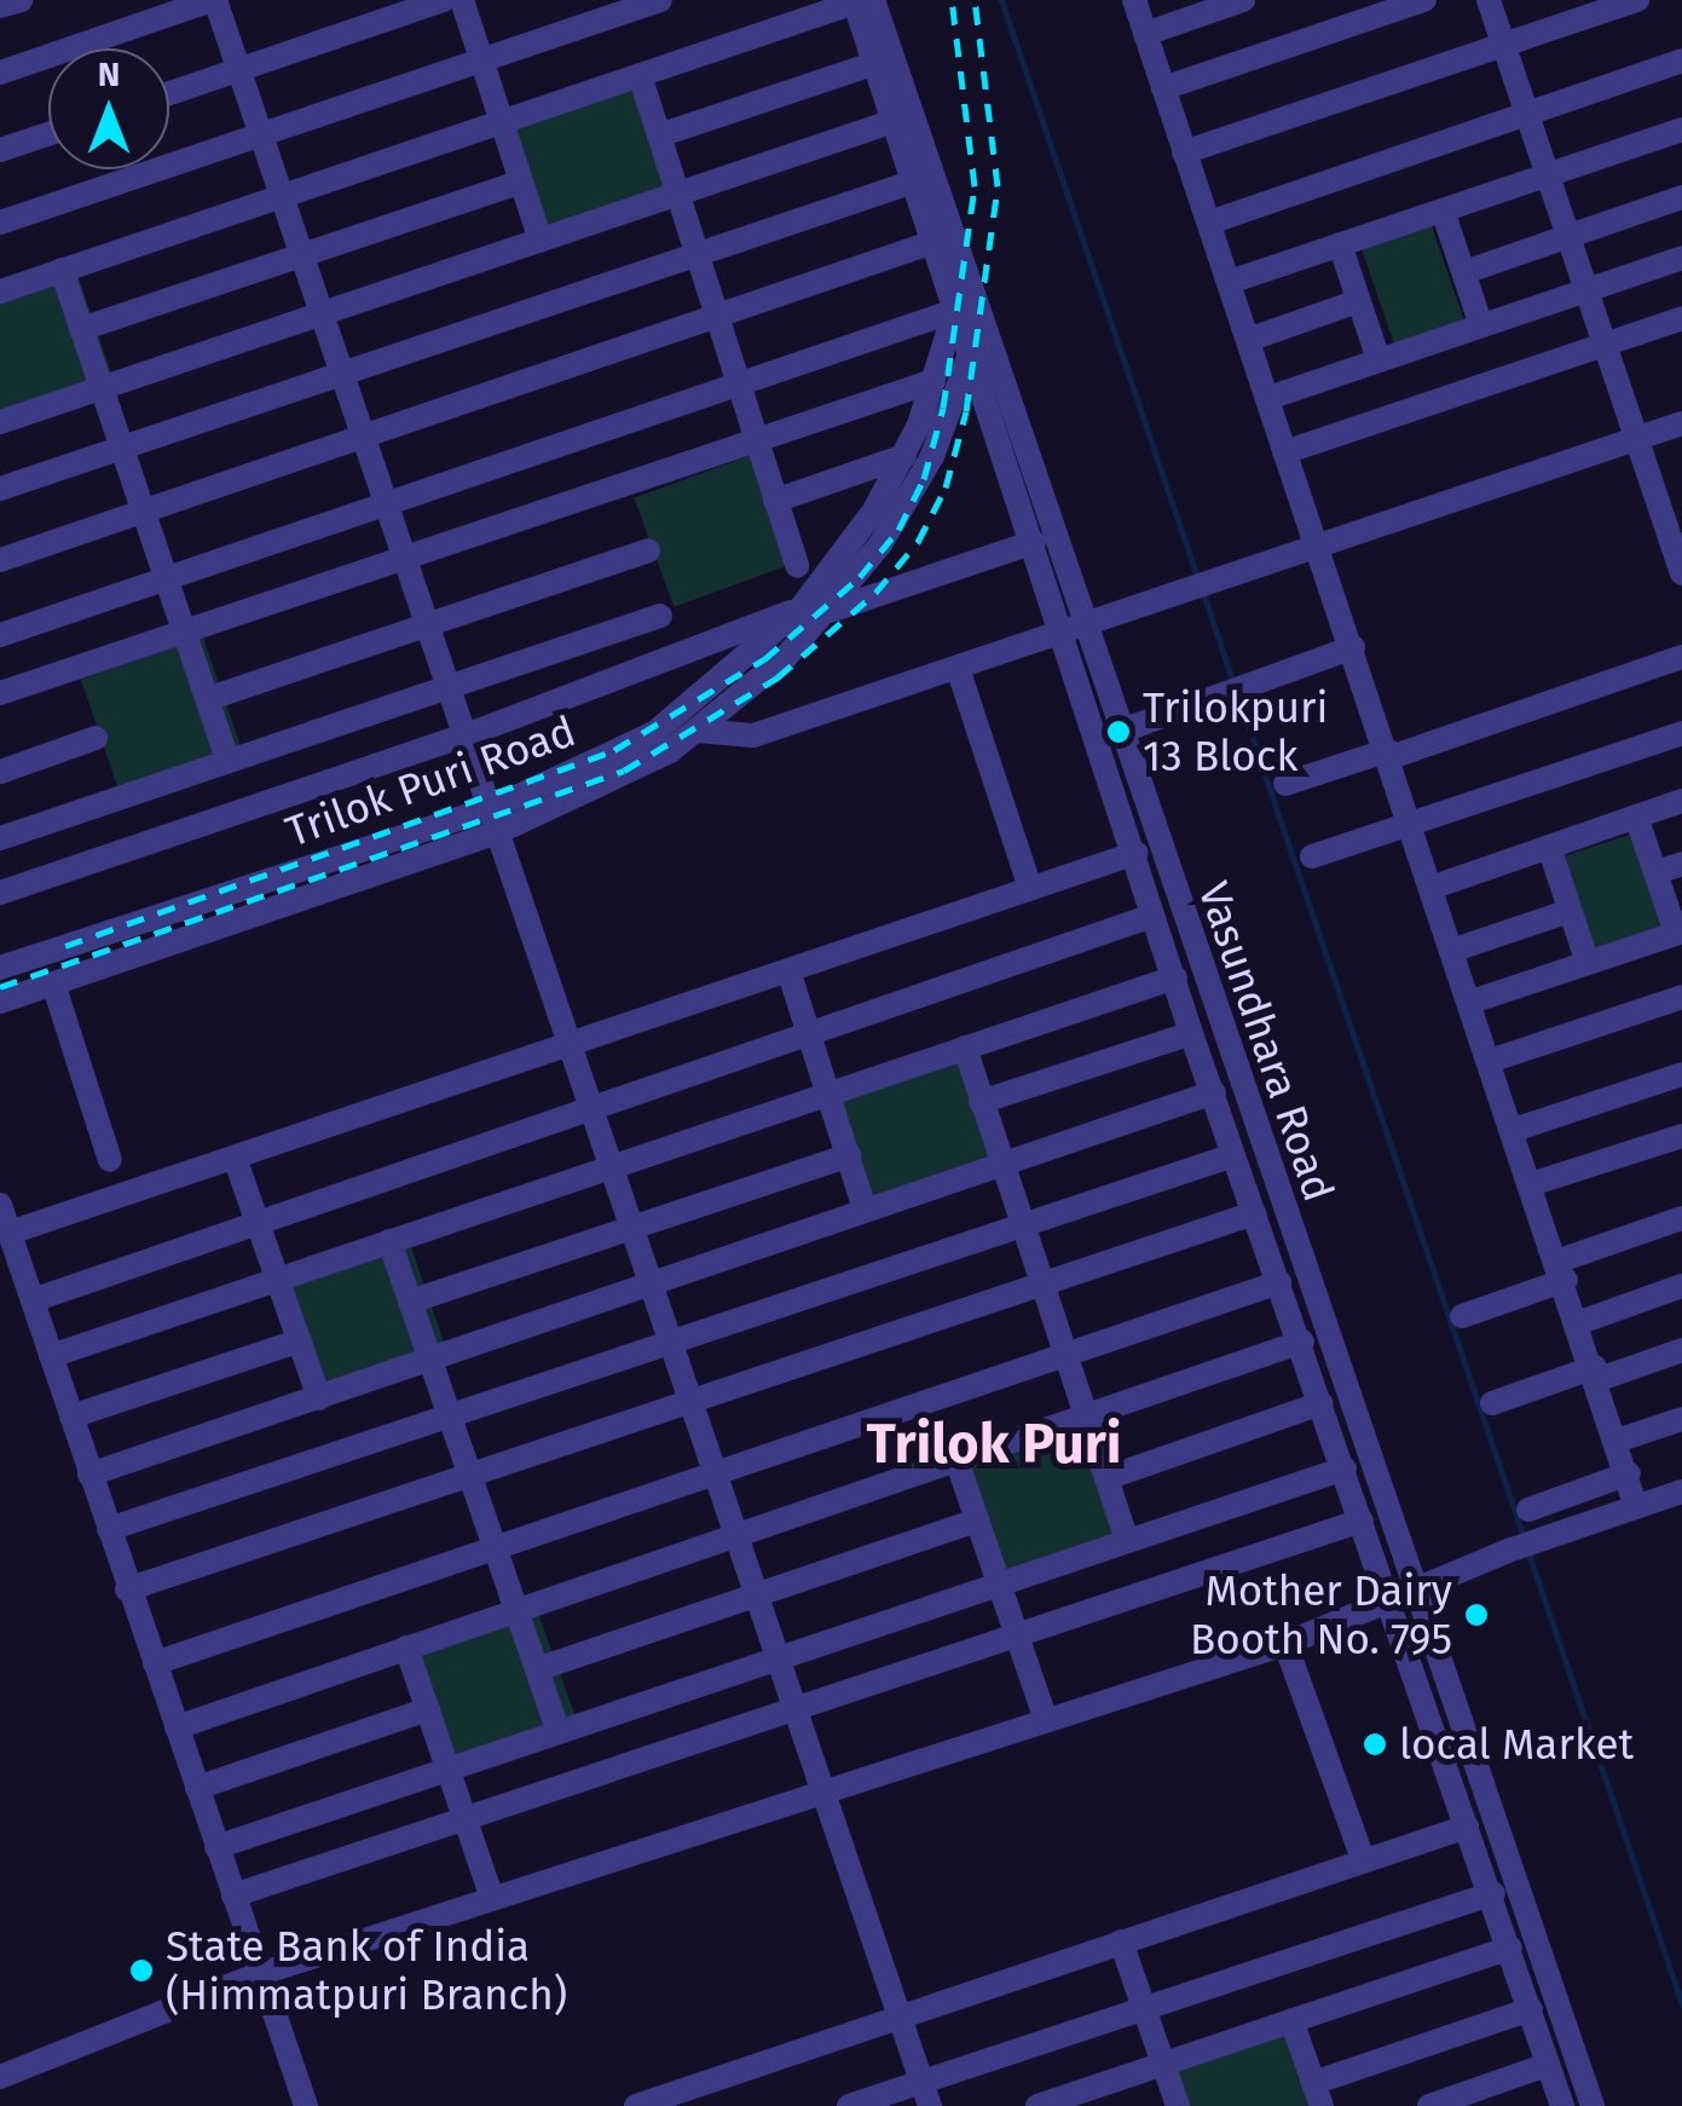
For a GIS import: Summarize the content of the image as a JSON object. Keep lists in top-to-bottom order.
{
  "streets": {
    "street": ["Trilok Puri Road", "Vasundhara Road"]
  },
  "crossings": [
    ["Trilok Puri Road", "Vasundhara Road"]
  ],
  "districts": ["Trilok Puri"],
  "places": [
    "Trilokpuri 13 Block",
    "Mother Dairy Booth No. 795",
    "local Market",
    "State Bank of India (Himmatpuri Branch)"
  ],
  "north": "top"
}
